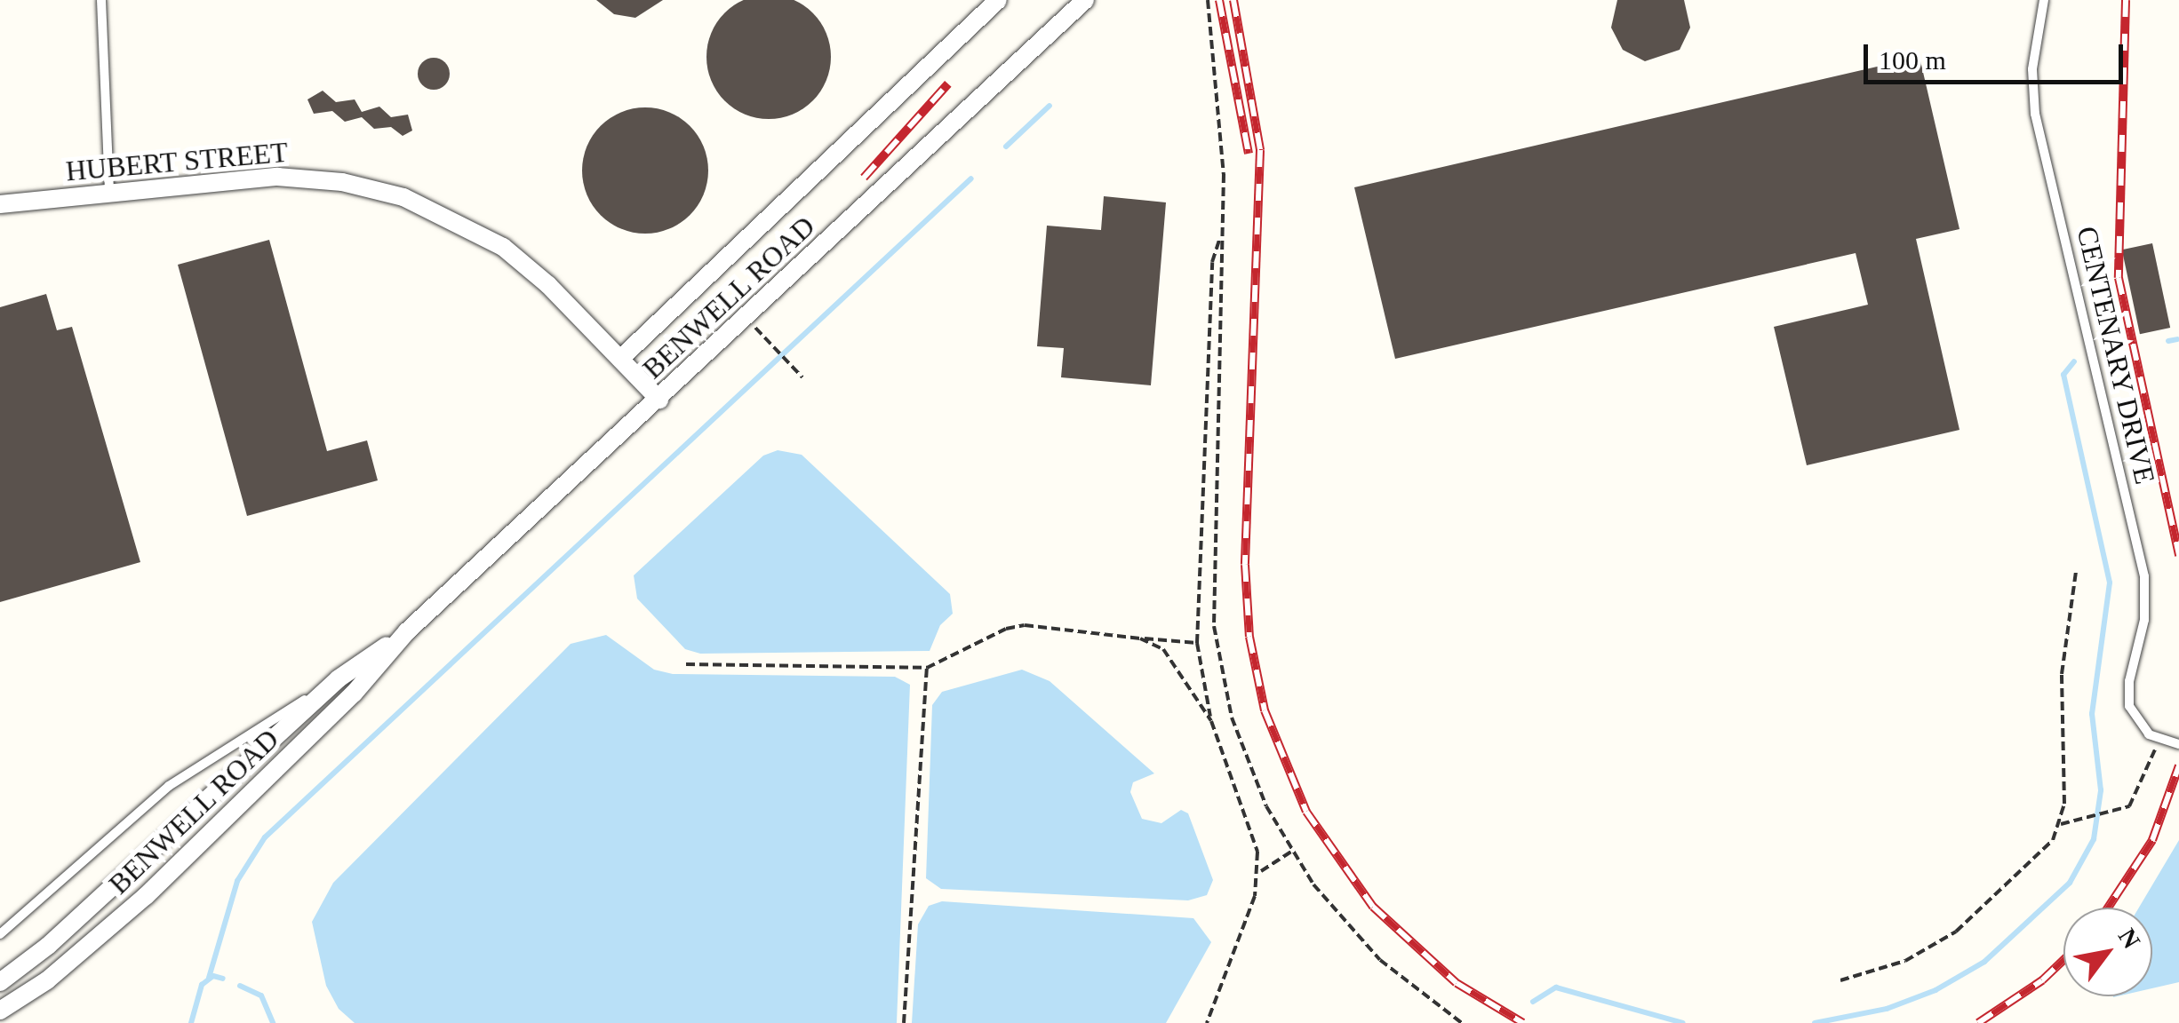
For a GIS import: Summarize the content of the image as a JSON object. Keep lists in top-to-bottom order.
{
  "streets": {
    "street": ["HUBERT STREET", "BENWELL ROAD"],
    "lane": ["CENTENARY DRIVE"]
  },
  "crossings": [
    ["HUBERT STREET", "BENWELL ROAD"]
  ],
  "scale_bar": "100 m",
  "north": "top right"
}
